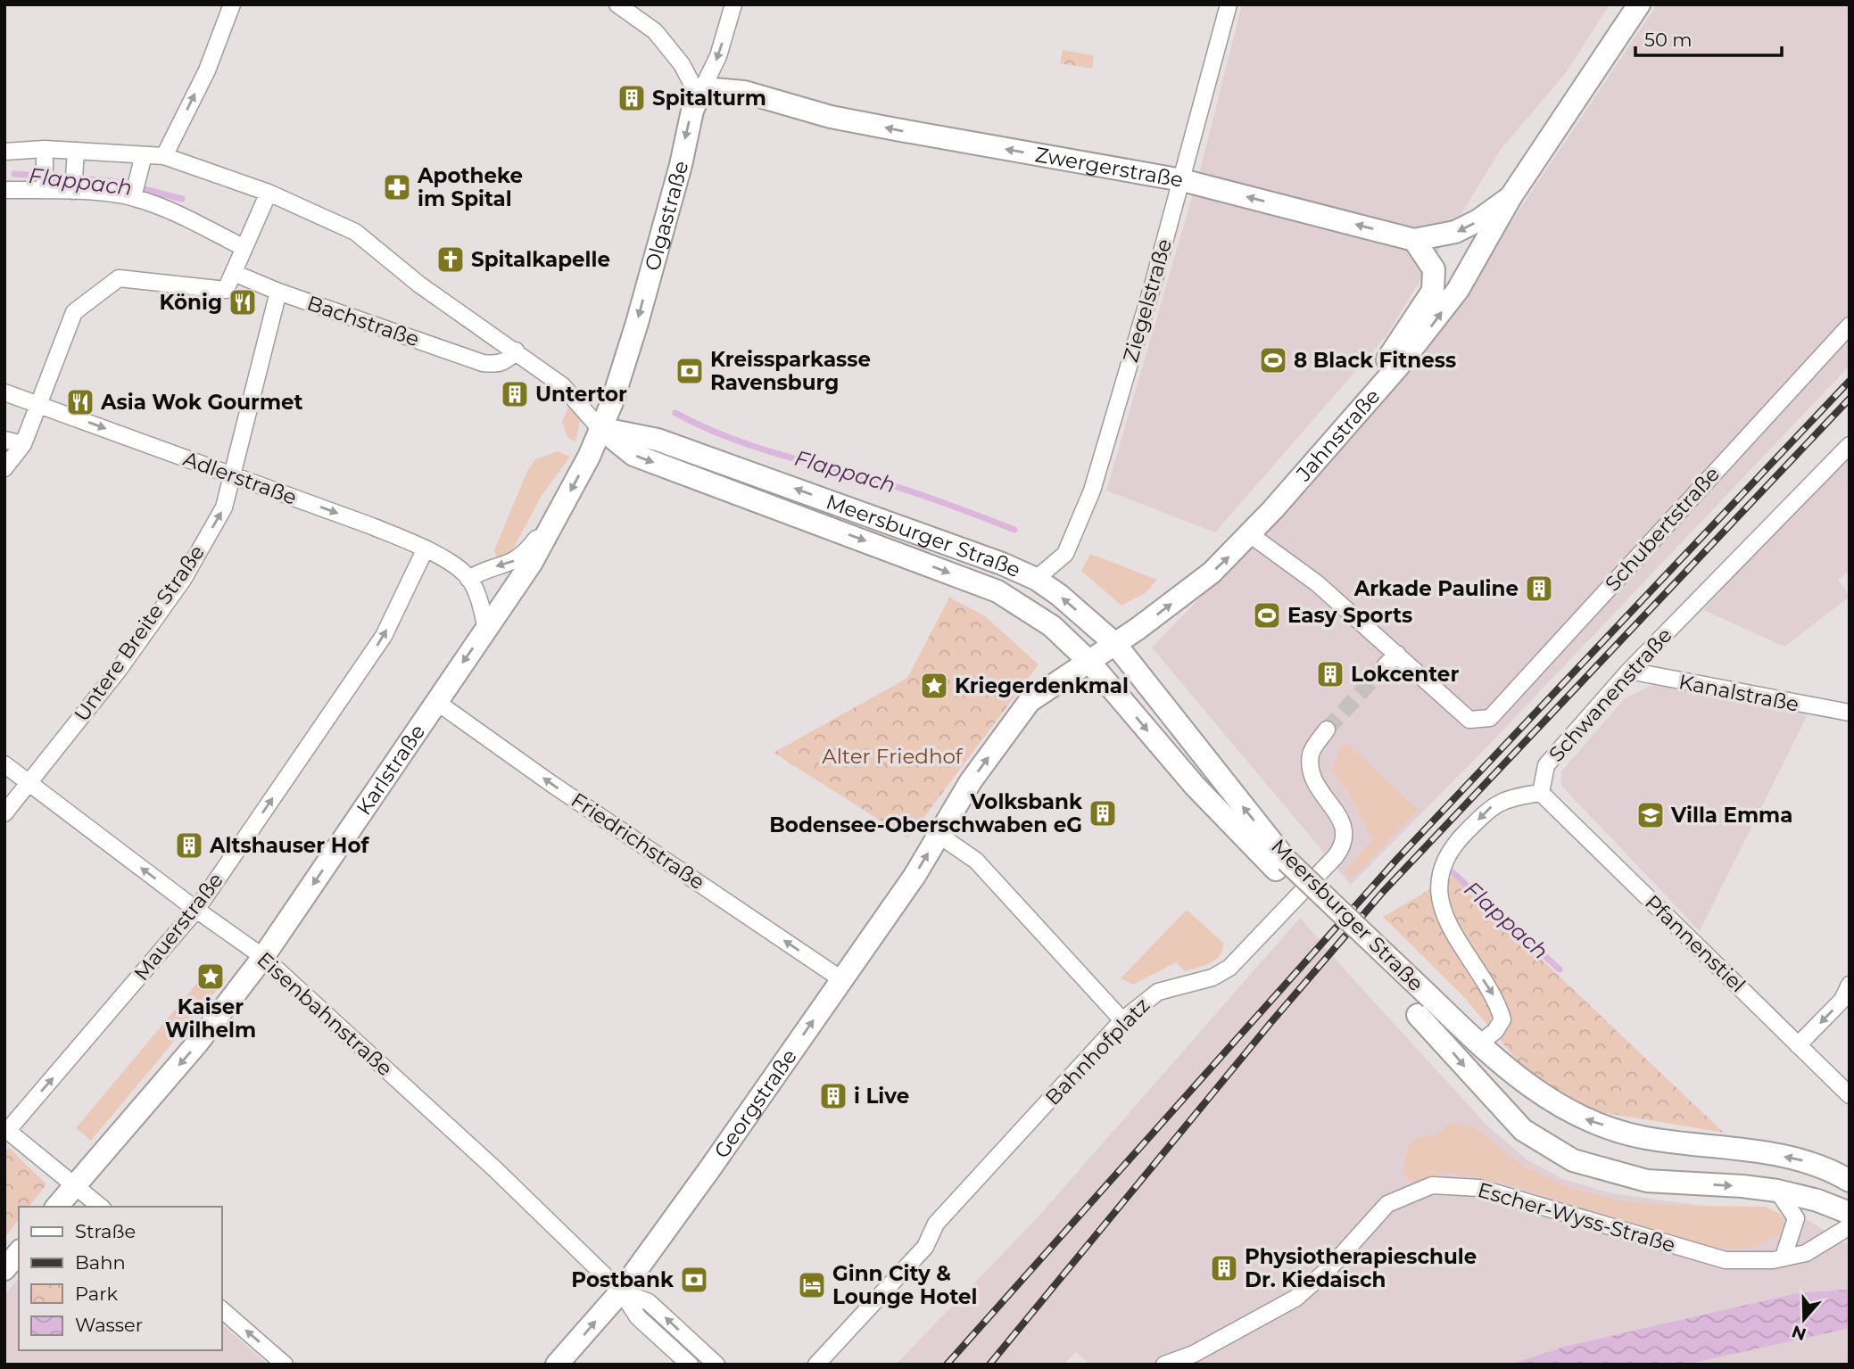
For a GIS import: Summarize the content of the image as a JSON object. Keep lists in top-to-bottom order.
{
  "streets": {
    "main road": [
      "Zwergerstraße",
      "Olgastraße",
      "Jahnstraße",
      "Meersburger Straße",
      "Karlstraße",
      "Georgstraße"
    ],
    "street": [
      "Ziegelstraße",
      "Bachstraße",
      "Adlerstraße",
      "Schubertstraße",
      "Untere Breite Straße",
      "Kanalstraße",
      "Schwanenstraße",
      "Friedrichstraße",
      "Mauerstraße",
      "Pfannenstiel",
      "Eisenbahnstraße",
      "Bahnhofplatz",
      "Escher-Wyss-Straße"
    ]
  },
  "crossings": [
    ["Zwergerstraße", "Olgastraße"],
    ["Zwergerstraße", "Ziegelstraße"],
    ["Zwergerstraße", "Jahnstraße"],
    ["Olgastraße", "Meersburger Straße"],
    ["Olgastraße", "Karlstraße"],
    ["Ziegelstraße", "Meersburger Straße"],
    ["Bachstraße", "Untere Breite Straße"],
    ["Jahnstraße", "Meersburger Straße"],
    ["Jahnstraße", "Georgstraße"],
    ["Adlerstraße", "Untere Breite Straße"],
    ["Adlerstraße", "Mauerstraße"],
    ["Meersburger Straße", "Karlstraße"],
    ["Meersburger Straße", "Georgstraße"],
    ["Untere Breite Straße", "Eisenbahnstraße"],
    ["Kanalstraße", "Schwanenstraße"],
    ["Schwanenstraße", "Pfannenstiel"],
    ["Karlstraße", "Friedrichstraße"],
    ["Karlstraße", "Eisenbahnstraße"],
    ["Friedrichstraße", "Georgstraße"],
    ["Mauerstraße", "Eisenbahnstraße"],
    ["Eisenbahnstraße", "Georgstraße"]
  ],
  "one_way": [
    "Zwergerstraße",
    "Olgastraße",
    "Jahnstraße",
    "Adlerstraße",
    "Untere Breite Straße",
    "Karlstraße",
    "Friedrichstraße",
    "Mauerstraße",
    "Georgstraße"
  ],
  "water": ["Flappach"],
  "parks": ["Alter Friedhof"],
  "places": {
    "building": [
      "Spitalturm",
      "Untertor",
      "Arkade Pauline",
      "Lokcenter",
      "Volksbank Bodensee-Oberschwaben eG",
      "Altshauser Hof",
      "i Live",
      "Physiotherapieschule Dr. Kiedaisch"
    ],
    "pharmacy": ["Apotheke im Spital"],
    "church": ["Spitalkapelle"],
    "restaurant": ["König", "Asia Wok Gourmet"],
    "sports": ["8 Black Fitness", "Easy Sports"],
    "bank": ["Kreissparkasse Ravensburg", "Postbank"],
    "place": ["Kriegerdenkmal", "Kaiser Wilhelm"],
    "school or university": ["Villa Emma"],
    "hotel": ["Ginn City & Lounge Hotel"]
  },
  "legend": [
    "Straße",
    "Bahn",
    "Park",
    "Wasser"
  ],
  "scale_bar": "50 m",
  "north": "bottom"
}
